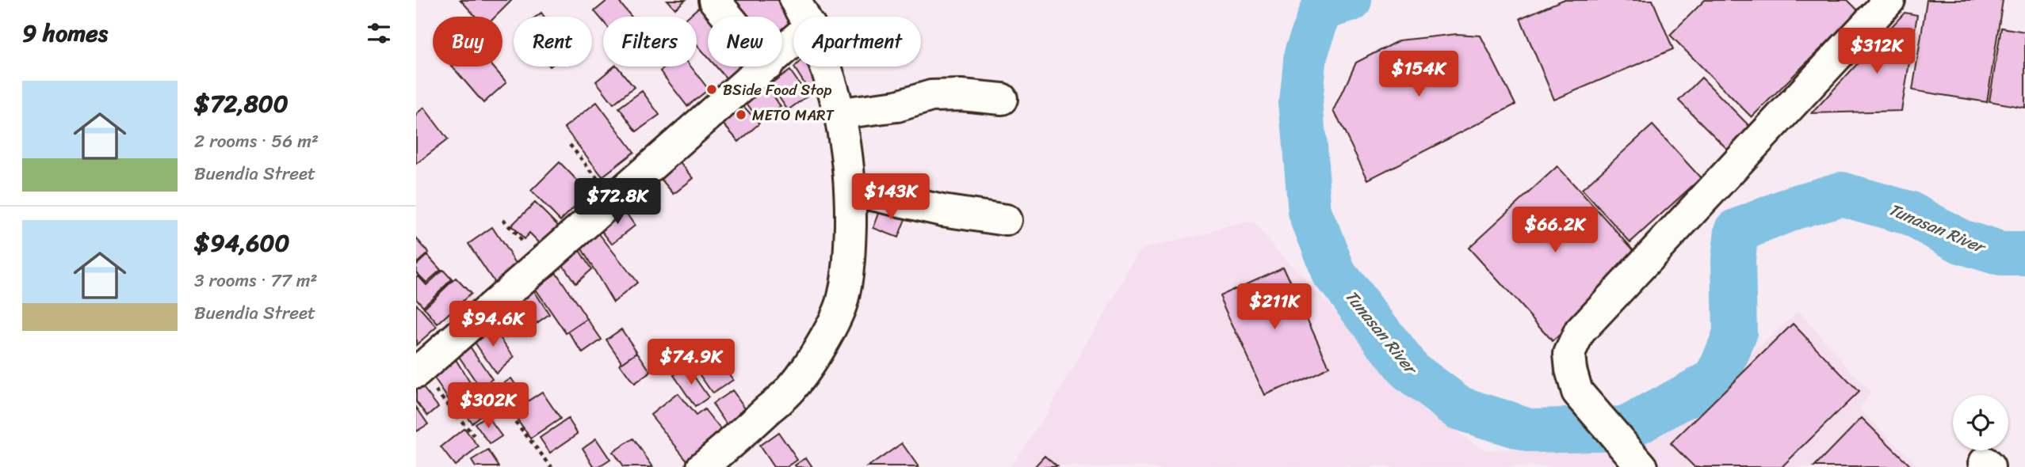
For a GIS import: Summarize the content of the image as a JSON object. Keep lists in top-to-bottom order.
{
  "water": ["Tunasan River"],
  "places": ["BSide Food Stop", "METO MART"],
  "page": {
    "heading": "9 homes",
    "chip": [
      "Buy",
      "Rent",
      "Filters",
      "New",
      "Apartment"
    ],
    "price": [
      "$312K",
      "$154K",
      "$143K",
      "$72.8K",
      "$66.2K",
      "$211K",
      "$94.6K",
      "$74.9K",
      "$302K"
    ],
    "list": [
      {
        "name": "$72,800",
        "note": "2 rooms · 56 m² · Buendia Street"
      },
      {
        "name": "$94,600",
        "note": "3 rooms · 77 m² · Buendia Street"
      }
    ]
  }
}
